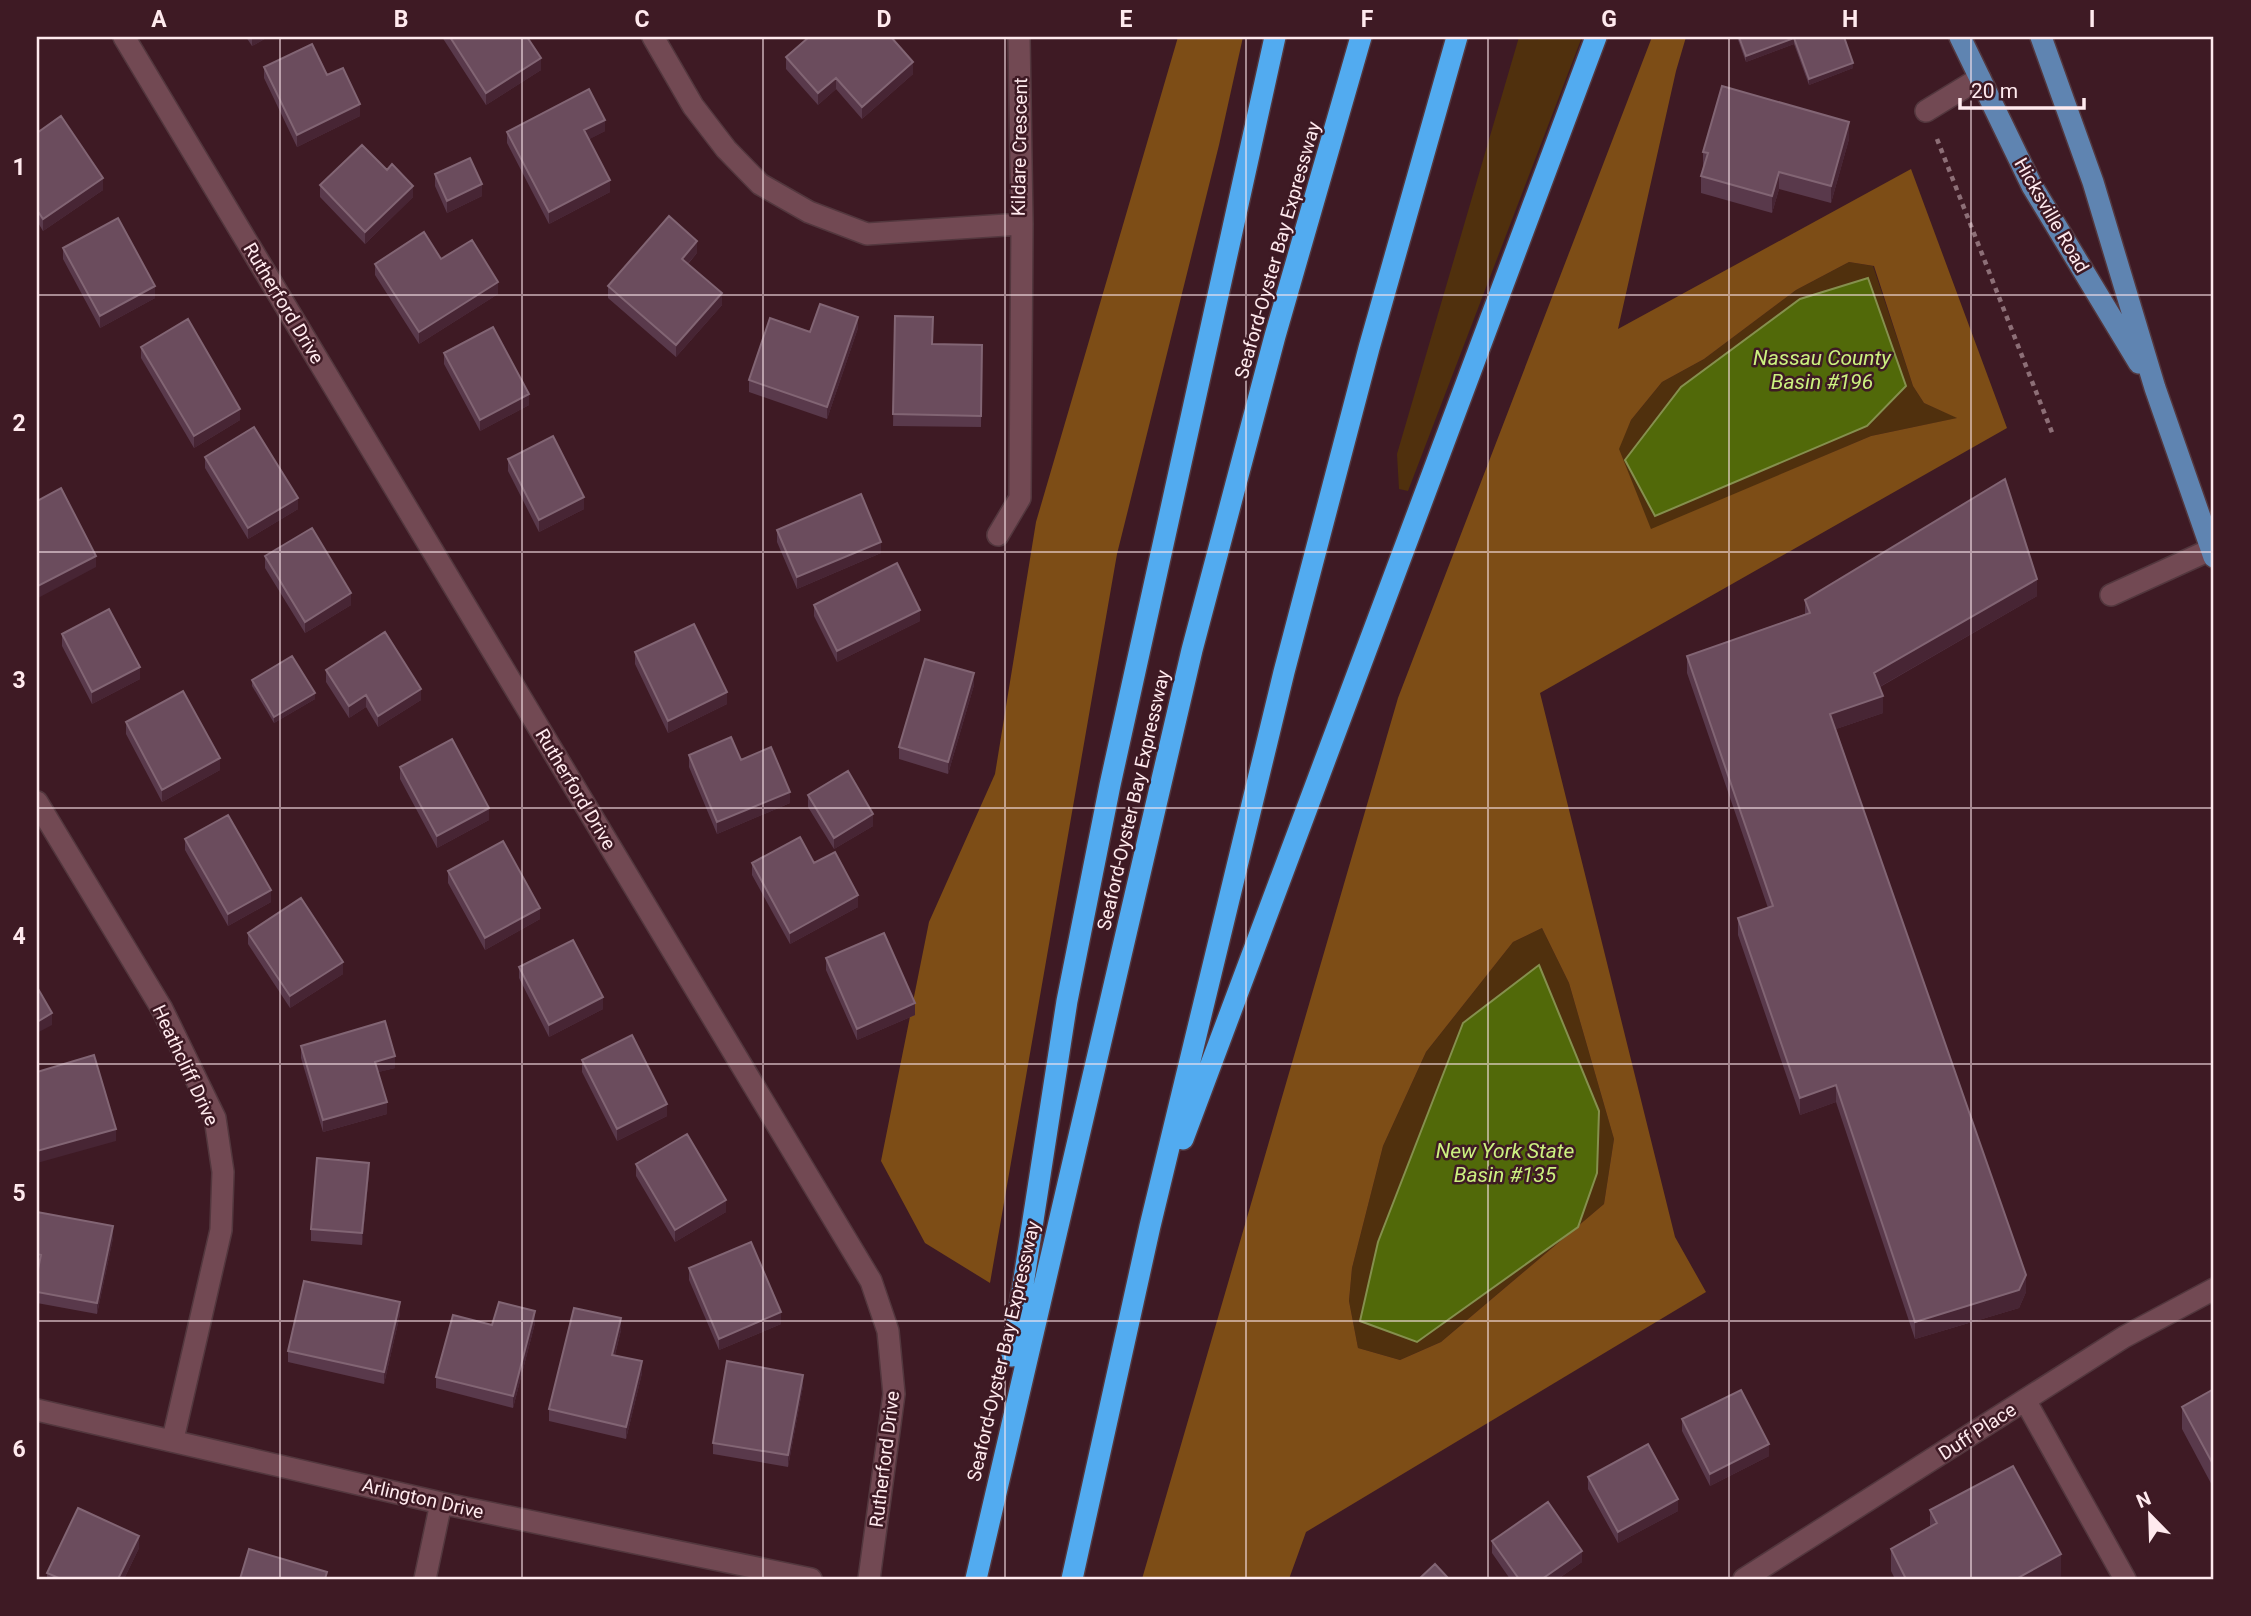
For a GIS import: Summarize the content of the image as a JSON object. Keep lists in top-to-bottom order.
{
  "streets": {
    "highway": ["Seaford-Oyster Bay Expressway"],
    "main road": ["Hicksville Road"],
    "street": [
      "Kildare Crescent",
      "Rutherford Drive",
      "Heathcliff Drive",
      "Duff Place",
      "Arlington Drive"
    ]
  },
  "crossings": [
    ["Heathcliff Drive", "Arlington Drive"]
  ],
  "water": ["Nassau County Basin #196", "New York State Basin #135"],
  "scale_bar": "20 m",
  "north": "top left",
  "grid": {
    "columns": [
      "A",
      "B",
      "C",
      "D",
      "E",
      "F",
      "G",
      "H",
      "I"
    ],
    "rows": [
      "1",
      "2",
      "3",
      "4",
      "5",
      "6"
    ]
  }
}
